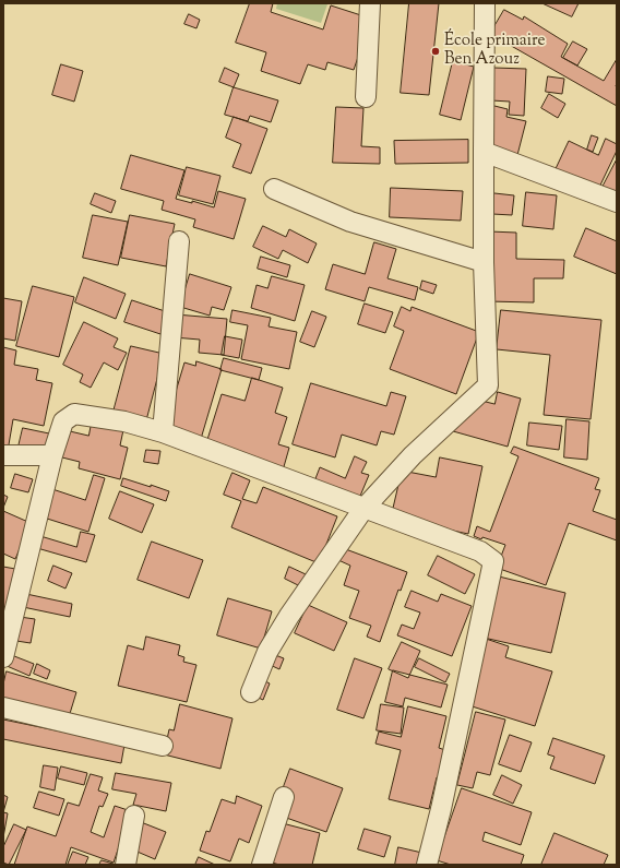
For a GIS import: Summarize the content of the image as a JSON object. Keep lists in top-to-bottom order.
{
  "places": ["École primaire Ben Azouz"]
}
